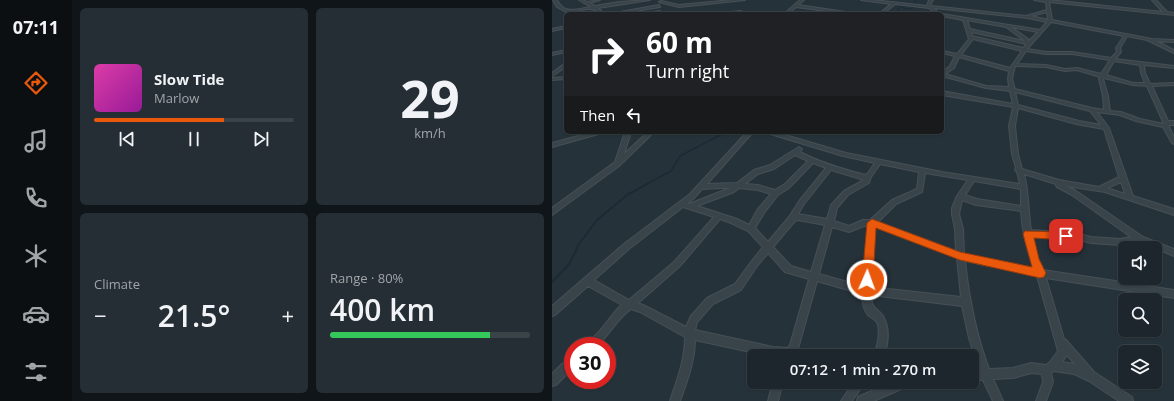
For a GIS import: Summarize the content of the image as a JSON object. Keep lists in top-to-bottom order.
{
  "page": {
    "tabs": "07:11",
    "tile": [
      ["29", "km/h"],
      "Climate",
      ["Range · 80%", "400 km"]
    ],
    "turn": ["60 m", "Turn right"],
    "song": ["Slow Tide", "Marlow"],
    "then": "Then",
    "heat": ["−", "21.5°", "+"],
    "limit": "30",
    "trip": "07:12 · 1 min · 270 m"
  }
}
